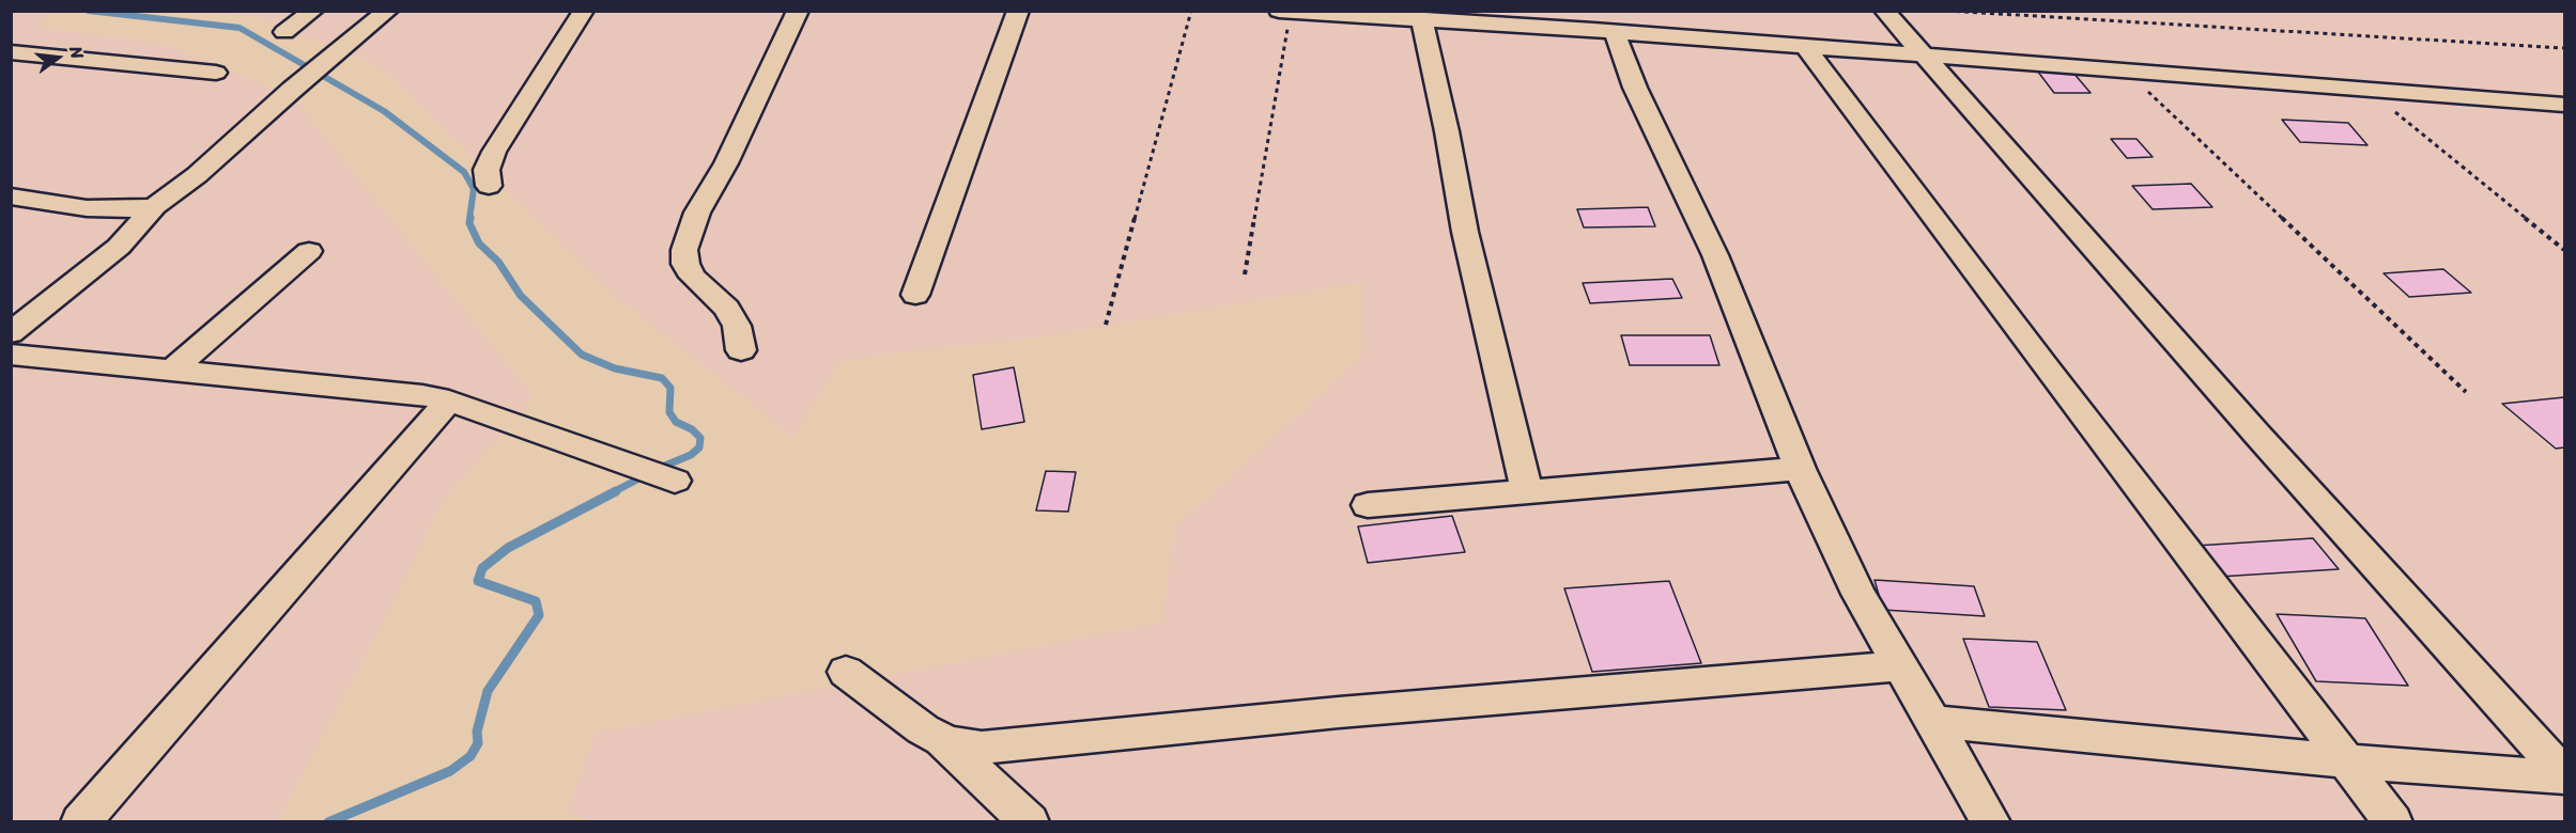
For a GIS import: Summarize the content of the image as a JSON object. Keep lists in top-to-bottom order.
{
  "north": "right"
}
